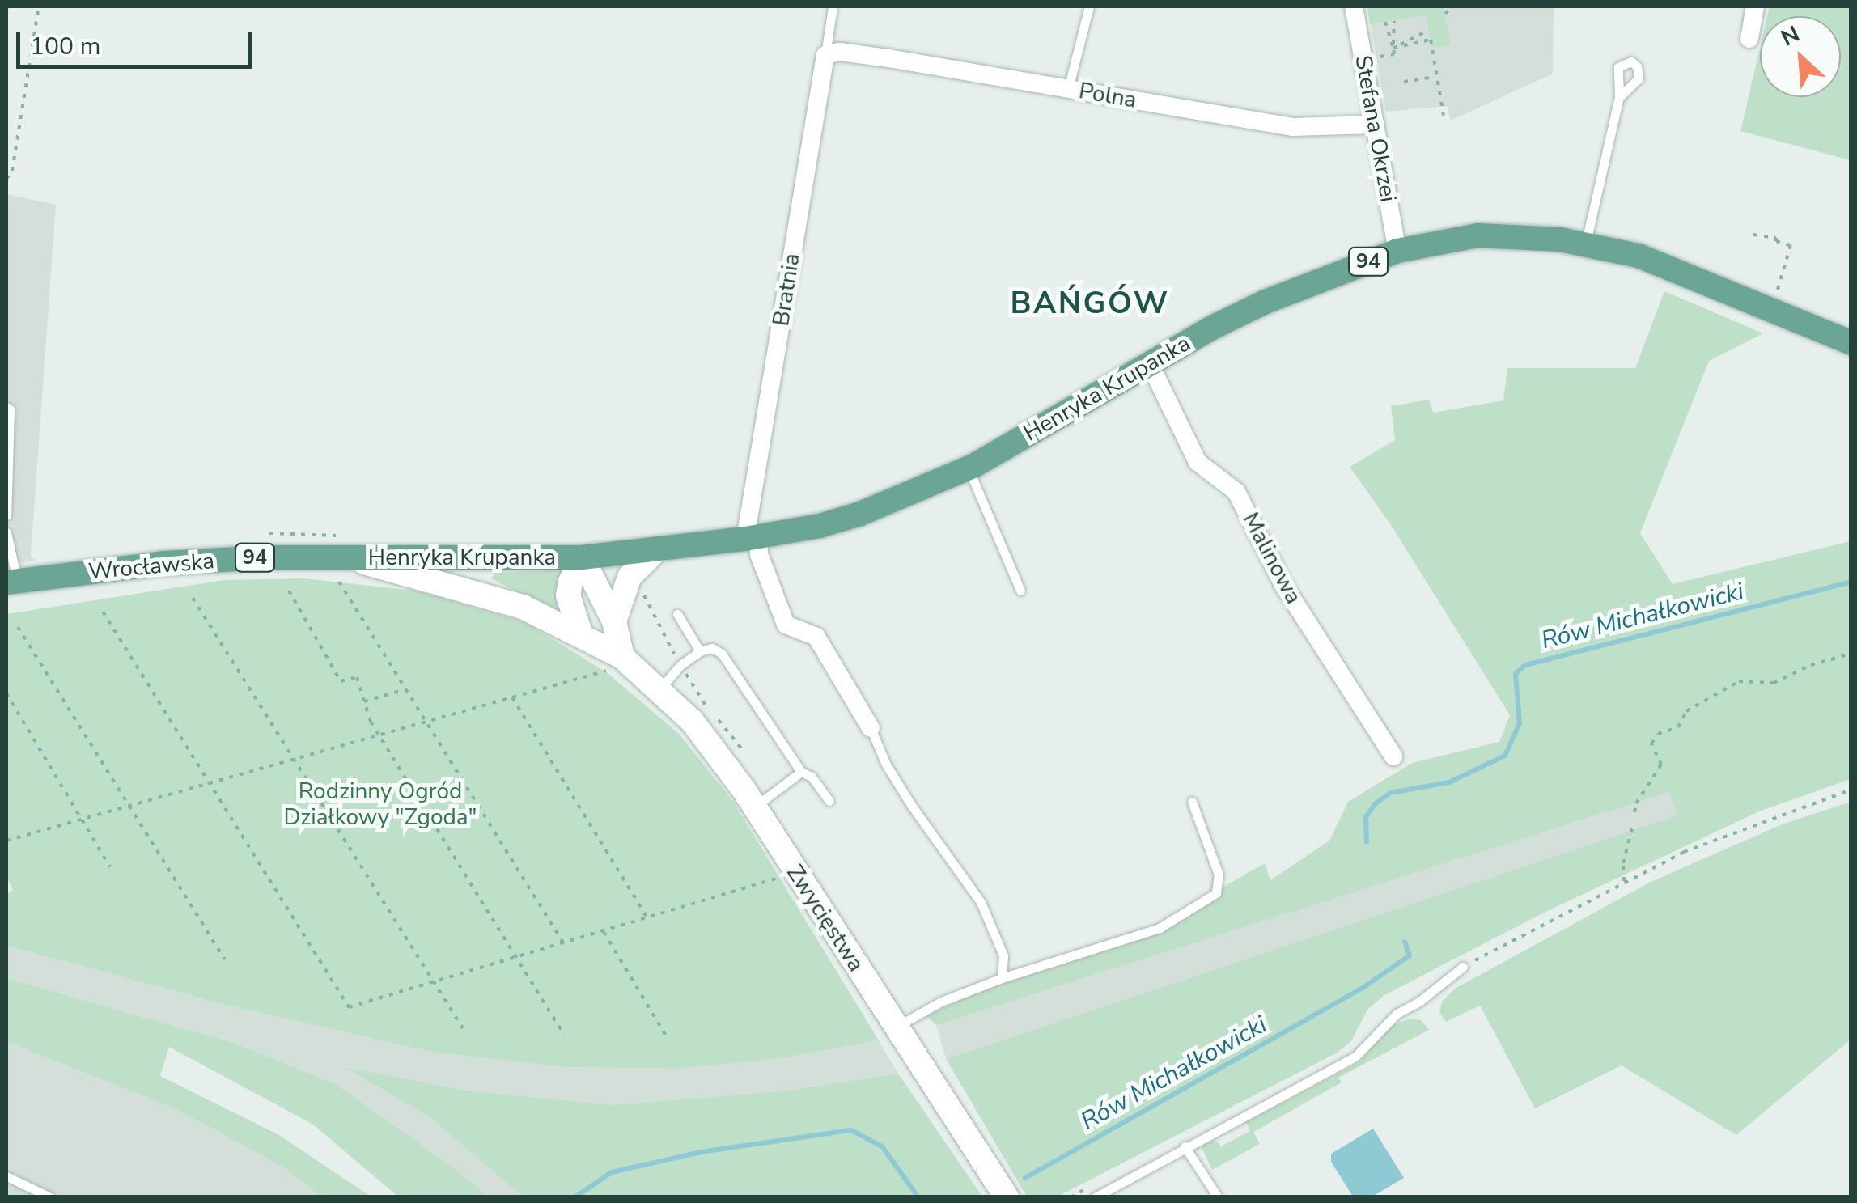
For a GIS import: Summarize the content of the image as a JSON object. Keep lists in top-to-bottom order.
{
  "streets": {
    "main road": [
      "94",
      "Henryka Krupanka",
      "Wrocławska",
      "Zwycięstwa"
    ],
    "street": [
      "Polna",
      "Stefana Okrzei",
      "Bratnia",
      "Malinowa"
    ]
  },
  "crossings": [
    ["Polna", "Stefana Okrzei"],
    ["Polna", "Bratnia"],
    ["Stefana Okrzei", "Henryka Krupanka"],
    ["Bratnia", "Henryka Krupanka"],
    ["Henryka Krupanka", "Malinowa"],
    ["Henryka Krupanka", "Wrocławska"],
    ["Henryka Krupanka", "Zwycięstwa"],
    ["Wrocławska", "Zwycięstwa"]
  ],
  "districts": ["BAŃGÓW"],
  "water": ["Rów Michałkowicki"],
  "parks": ["Rodzinny Ogród Działkowy \"Zgoda\""],
  "scale_bar": "100 m",
  "north": "top left"
}
